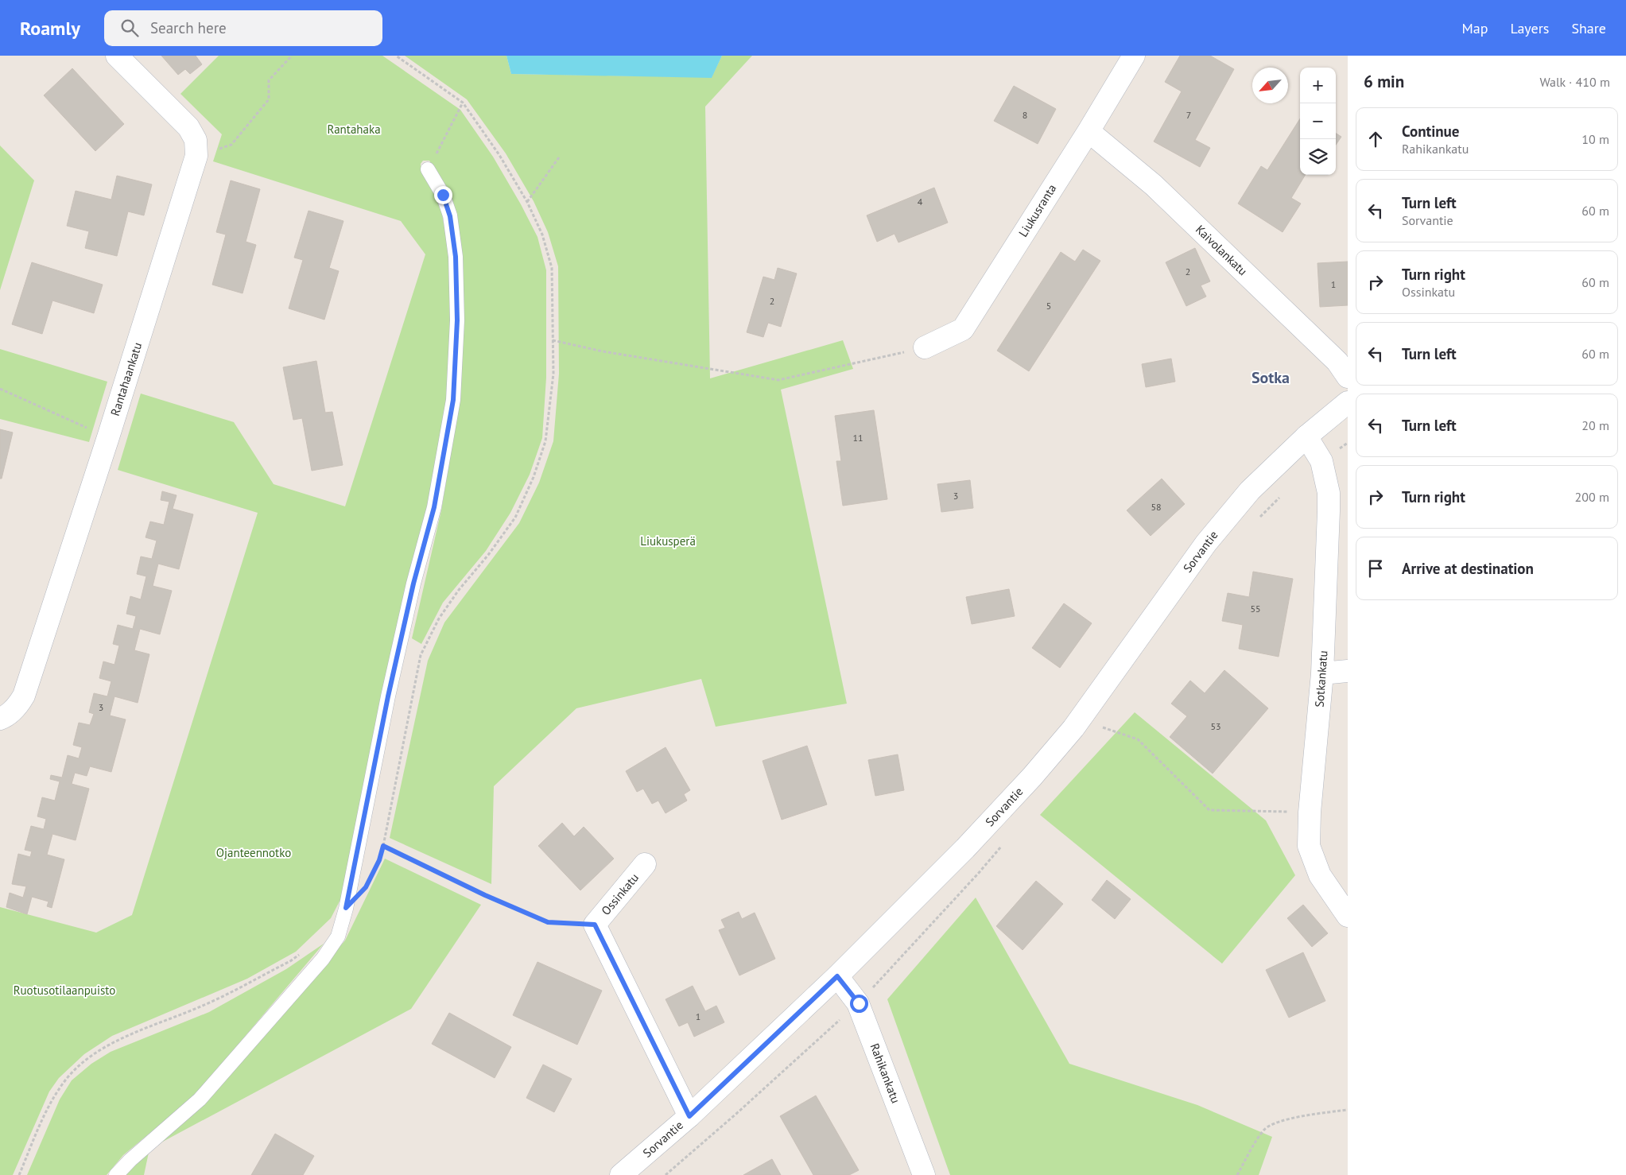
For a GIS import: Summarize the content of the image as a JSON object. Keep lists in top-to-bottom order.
{
  "streets": {
    "street": [
      "Liukusranta",
      "Kaivolankatu",
      "Rantahaankatu",
      "Sorvantie",
      "Sotkankatu",
      "Ossinkatu",
      "Rahikankatu"
    ]
  },
  "crossings": [
    ["Liukusranta", "Kaivolankatu"],
    ["Sorvantie", "Sotkankatu"],
    ["Sorvantie", "Ossinkatu"],
    ["Sorvantie", "Rahikankatu"]
  ],
  "districts": ["Sotka"],
  "parks": [
    "Rantahaka",
    "Liukusperä",
    "Ojanteennotko",
    "Ruotusotilaanpuisto"
  ],
  "house_numbers": [
    "8",
    "7",
    "4",
    "2",
    "1",
    "2",
    "5",
    "11",
    "3",
    "58",
    "55",
    "3",
    "53",
    "1"
  ],
  "north": "bottom left",
  "page": {
    "header": "Roamly",
    "search": "Search here",
    "nav": ["Map", "Layers", "Share"],
    "heading": ["6 min", "Walk · 410 m"],
    "map_buttons": ["+", "−"],
    "list": [
      ["Continue", "Rahikankatu", "10 m"],
      ["Turn left", "Sorvantie", "60 m"],
      ["Turn right", "Ossinkatu", "60 m"],
      ["Turn left", "60 m"],
      ["Turn left", "20 m"],
      ["Turn right", "200 m"],
      "Arrive at destination"
    ]
  }
}
